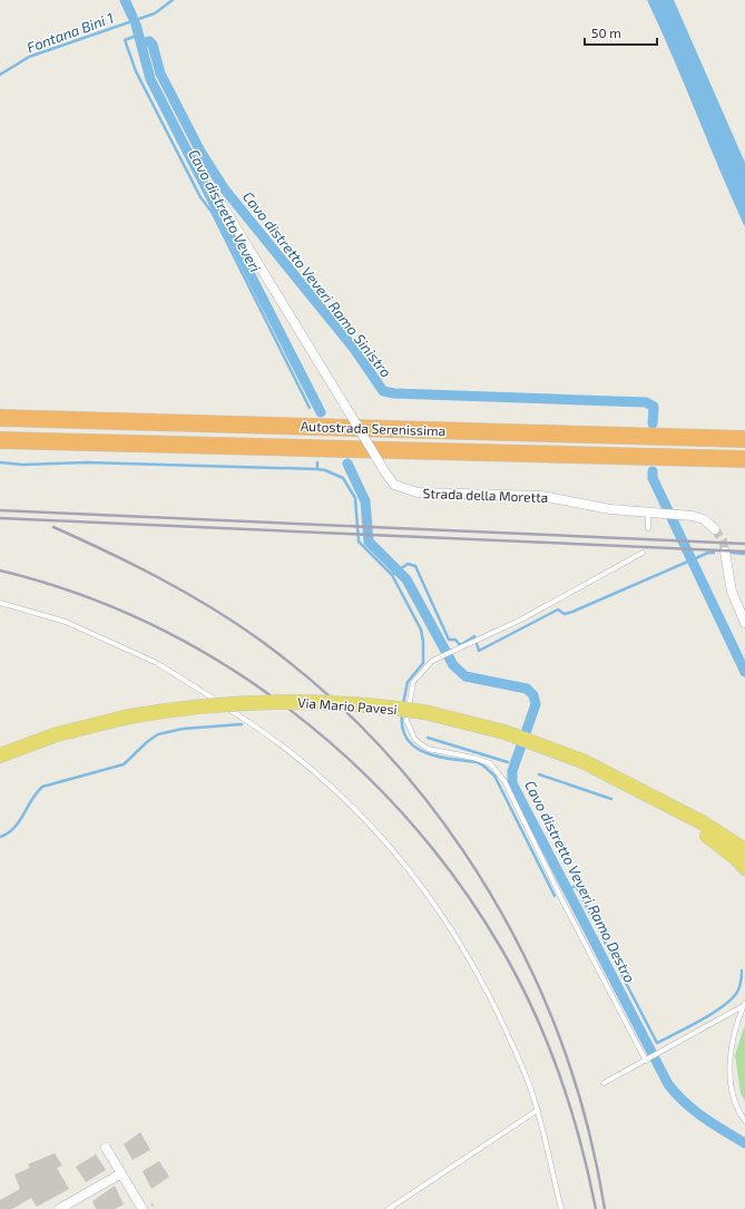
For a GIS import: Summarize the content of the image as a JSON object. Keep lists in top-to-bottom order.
{
  "streets": {
    "highway": ["Autostrada Serenissima"],
    "main road": ["Via Mario Pavesi"],
    "street": ["Strada della Moretta"]
  },
  "water": [
    "Fontana Bini 1",
    "Cavo distretto Veveri",
    "Cavo distretto Veveri Ramo Sinistro",
    "Cavo distretto Veveri Ramo Destro"
  ],
  "scale_bar": "50 m"
}
